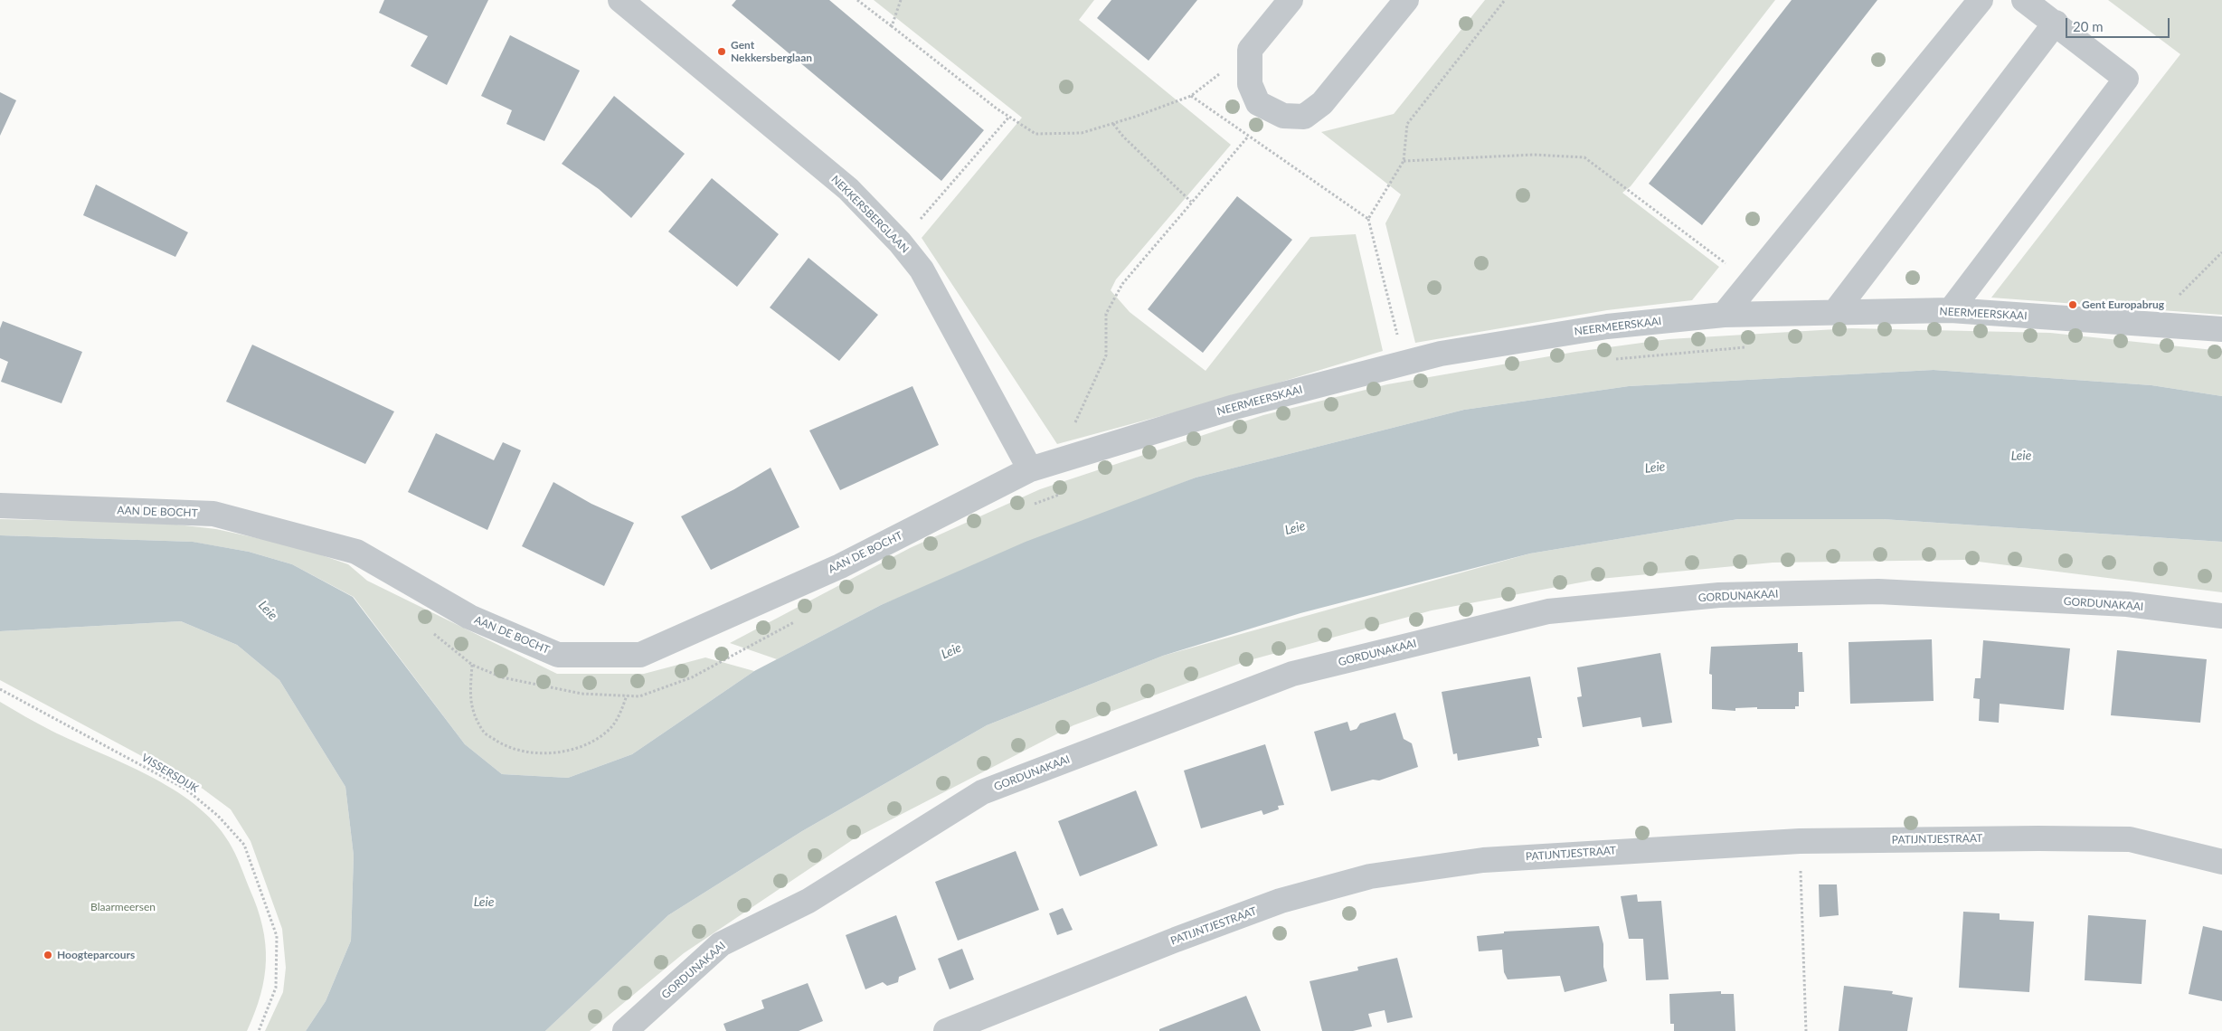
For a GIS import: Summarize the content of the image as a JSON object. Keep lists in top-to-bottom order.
{
  "streets": {
    "street": [
      "NEKKERSBERGLAAN",
      "NEERMEERSKAAI",
      "AAN DE BOCHT",
      "GORDUNAKAAI",
      "PATIJNTJESTRAAT"
    ],
    "path": ["VISSERSDIJK"]
  },
  "crossings": [
    ["NEKKERSBERGLAAN", "NEERMEERSKAAI"],
    ["NEKKERSBERGLAAN", "AAN DE BOCHT"],
    ["NEERMEERSKAAI", "AAN DE BOCHT"]
  ],
  "water": ["Leie"],
  "parks": ["Blaarmeersen"],
  "places": ["Gent Nekkersberglaan", "Gent Europabrug", "Hoogteparcours"],
  "scale_bar": "20 m"
}
